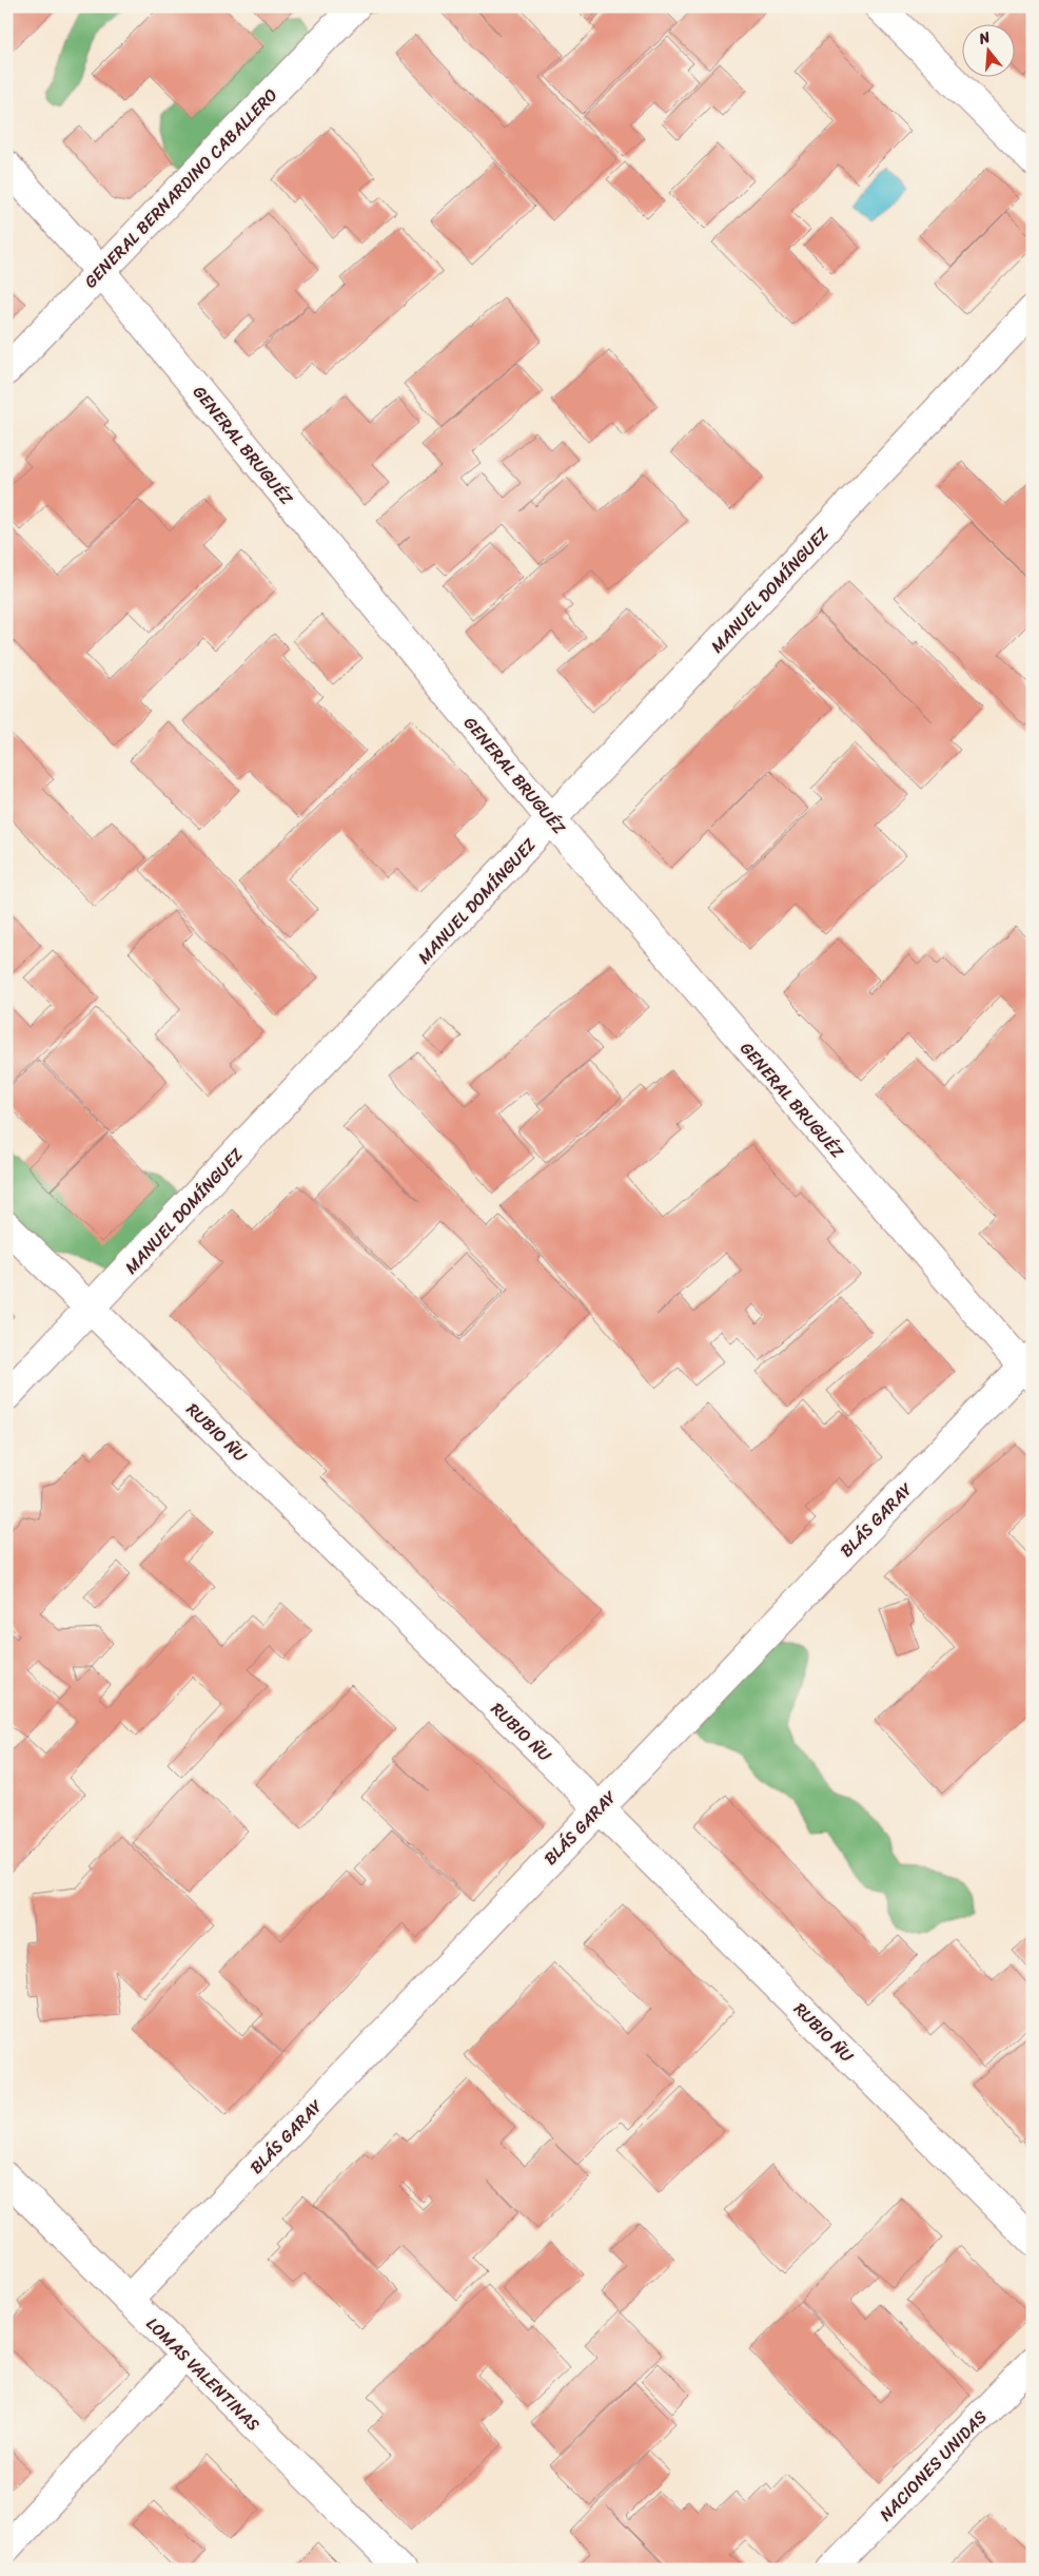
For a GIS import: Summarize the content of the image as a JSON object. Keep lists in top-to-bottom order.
{
  "streets": {
    "street": [
      "GENERAL BERNARDINO CABALLERO",
      "GENERAL BRUGUÉZ",
      "MANUEL DOMÍNGUEZ",
      "RUBIO ÑU",
      "BLÁS GARAY",
      "LOMAS VALENTINAS",
      "NACIONES UNIDAS"
    ]
  },
  "crossings": [
    ["GENERAL BERNARDINO CABALLERO", "GENERAL BRUGUÉZ"],
    ["GENERAL BRUGUÉZ", "MANUEL DOMÍNGUEZ"],
    ["GENERAL BRUGUÉZ", "BLÁS GARAY"],
    ["MANUEL DOMÍNGUEZ", "RUBIO ÑU"],
    ["RUBIO ÑU", "BLÁS GARAY"],
    ["BLÁS GARAY", "LOMAS VALENTINAS"]
  ],
  "north": "top"
}
